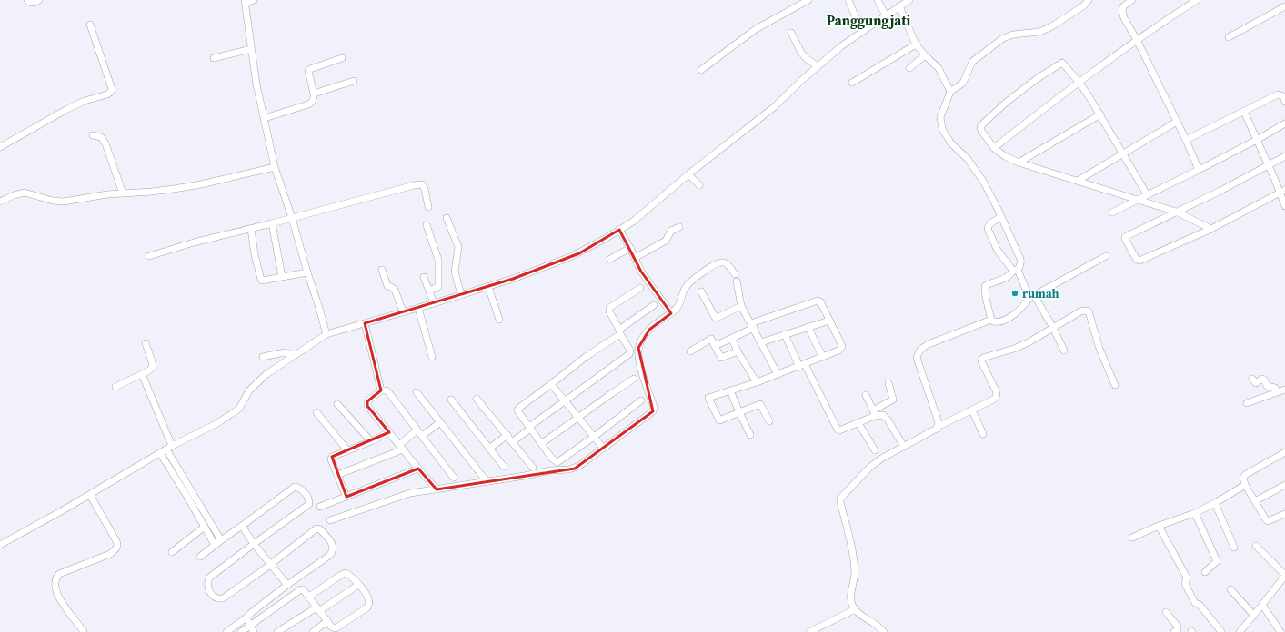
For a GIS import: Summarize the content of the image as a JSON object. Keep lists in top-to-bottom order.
{
  "districts": ["Panggungjati"],
  "places": ["rumah"]
}
